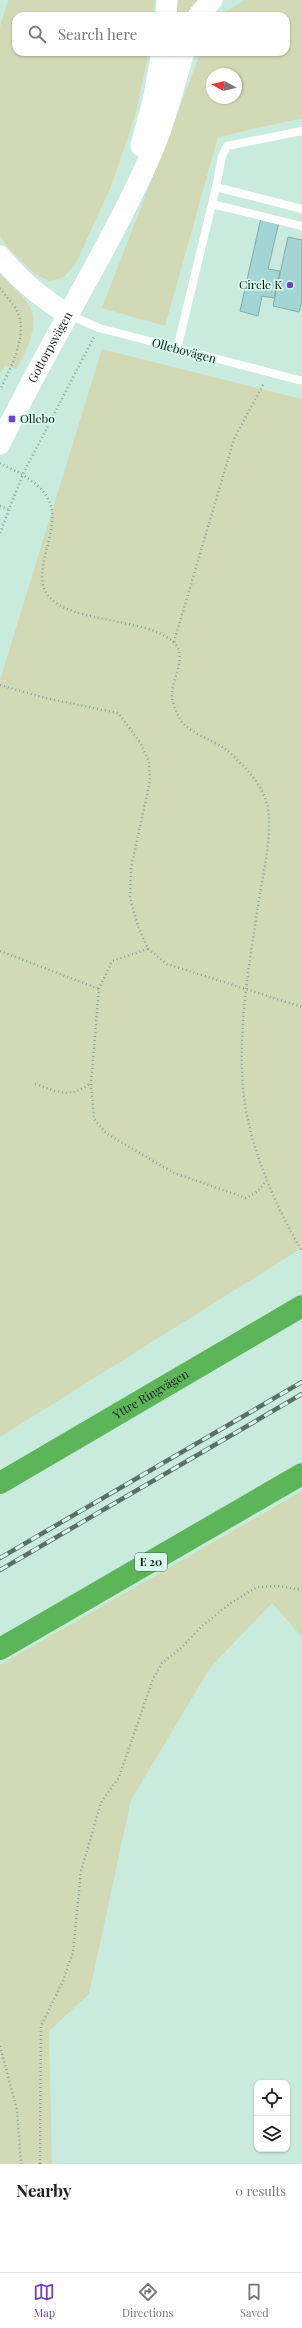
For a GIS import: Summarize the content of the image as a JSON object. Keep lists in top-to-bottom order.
{
  "streets": {
    "highway": ["Yttre Ringvägen", "E 20"],
    "street": ["Gottorpsvägen"],
    "lane": ["Ollebovägen"]
  },
  "crossings": [
    ["Gottorpsvägen", "Ollebovägen"]
  ],
  "places": {
    "other": ["Circle K"],
    "transit": ["Ollebo"]
  },
  "north": "left",
  "page": {
    "search": "Search here",
    "heading": ["Nearby", "0 results"],
    "nav": ["Map", "Directions", "Saved"]
  }
}
